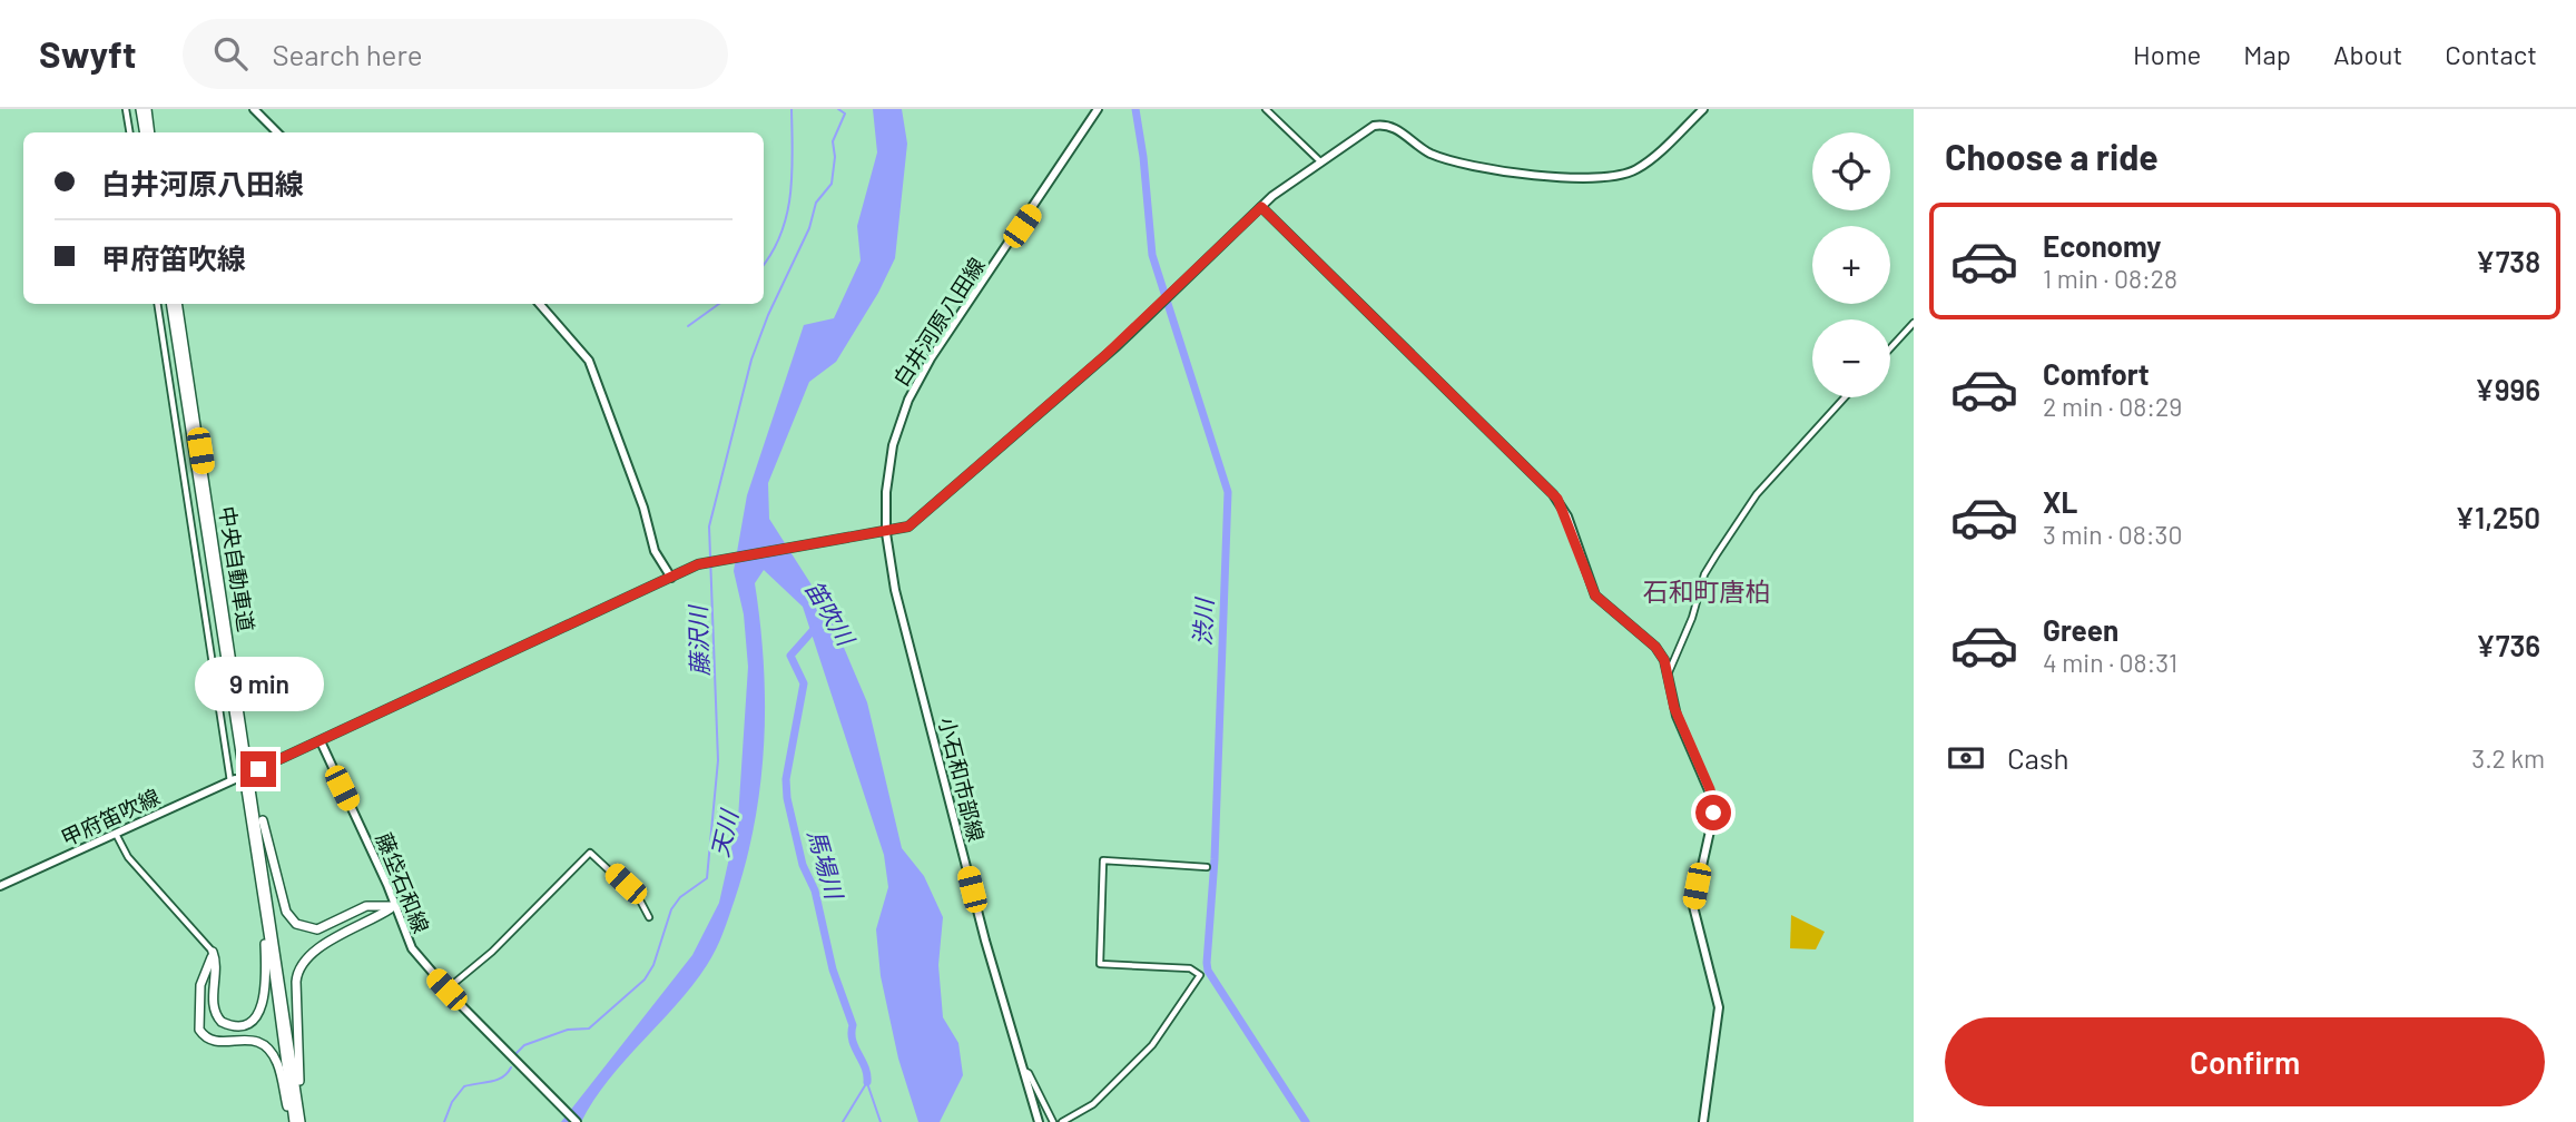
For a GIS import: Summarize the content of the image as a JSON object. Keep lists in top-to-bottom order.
{
  "streets": {
    "highway": ["中央自動車道"],
    "main road": [
      "白井河原八田線",
      "小石和市部線",
      "甲府笛吹線",
      "藤垈石和線"
    ]
  },
  "crossings": [
    ["白井河原八田線", "小石和市部線"]
  ],
  "districts": ["石和町唐柏"],
  "water": [
    "笛吹川",
    "渋川",
    "藤沢川",
    "天川",
    "馬場川"
  ],
  "page": {
    "header": "Swyft",
    "search": "Search here",
    "nav": [
      "Home",
      "Map",
      "About",
      "Contact"
    ],
    "heading": "Choose a ride",
    "map_buttons": ["+", "−"],
    "banner": ["白井河原八田線", "甲府笛吹線"],
    "list": [
      {
        "name": "Economy",
        "note": "1 min · 08:28",
        "value": "¥738"
      },
      {
        "name": "Comfort",
        "note": "2 min · 08:29",
        "value": "¥996"
      },
      {
        "name": "XL",
        "note": "3 min · 08:30",
        "value": "¥1,250"
      },
      {
        "name": "Green",
        "note": "4 min · 08:31",
        "value": "¥736"
      }
    ],
    "bubble": "9 min",
    "pay": ["Cash", "3.2 km"],
    "buttons": "Confirm"
  }
}
